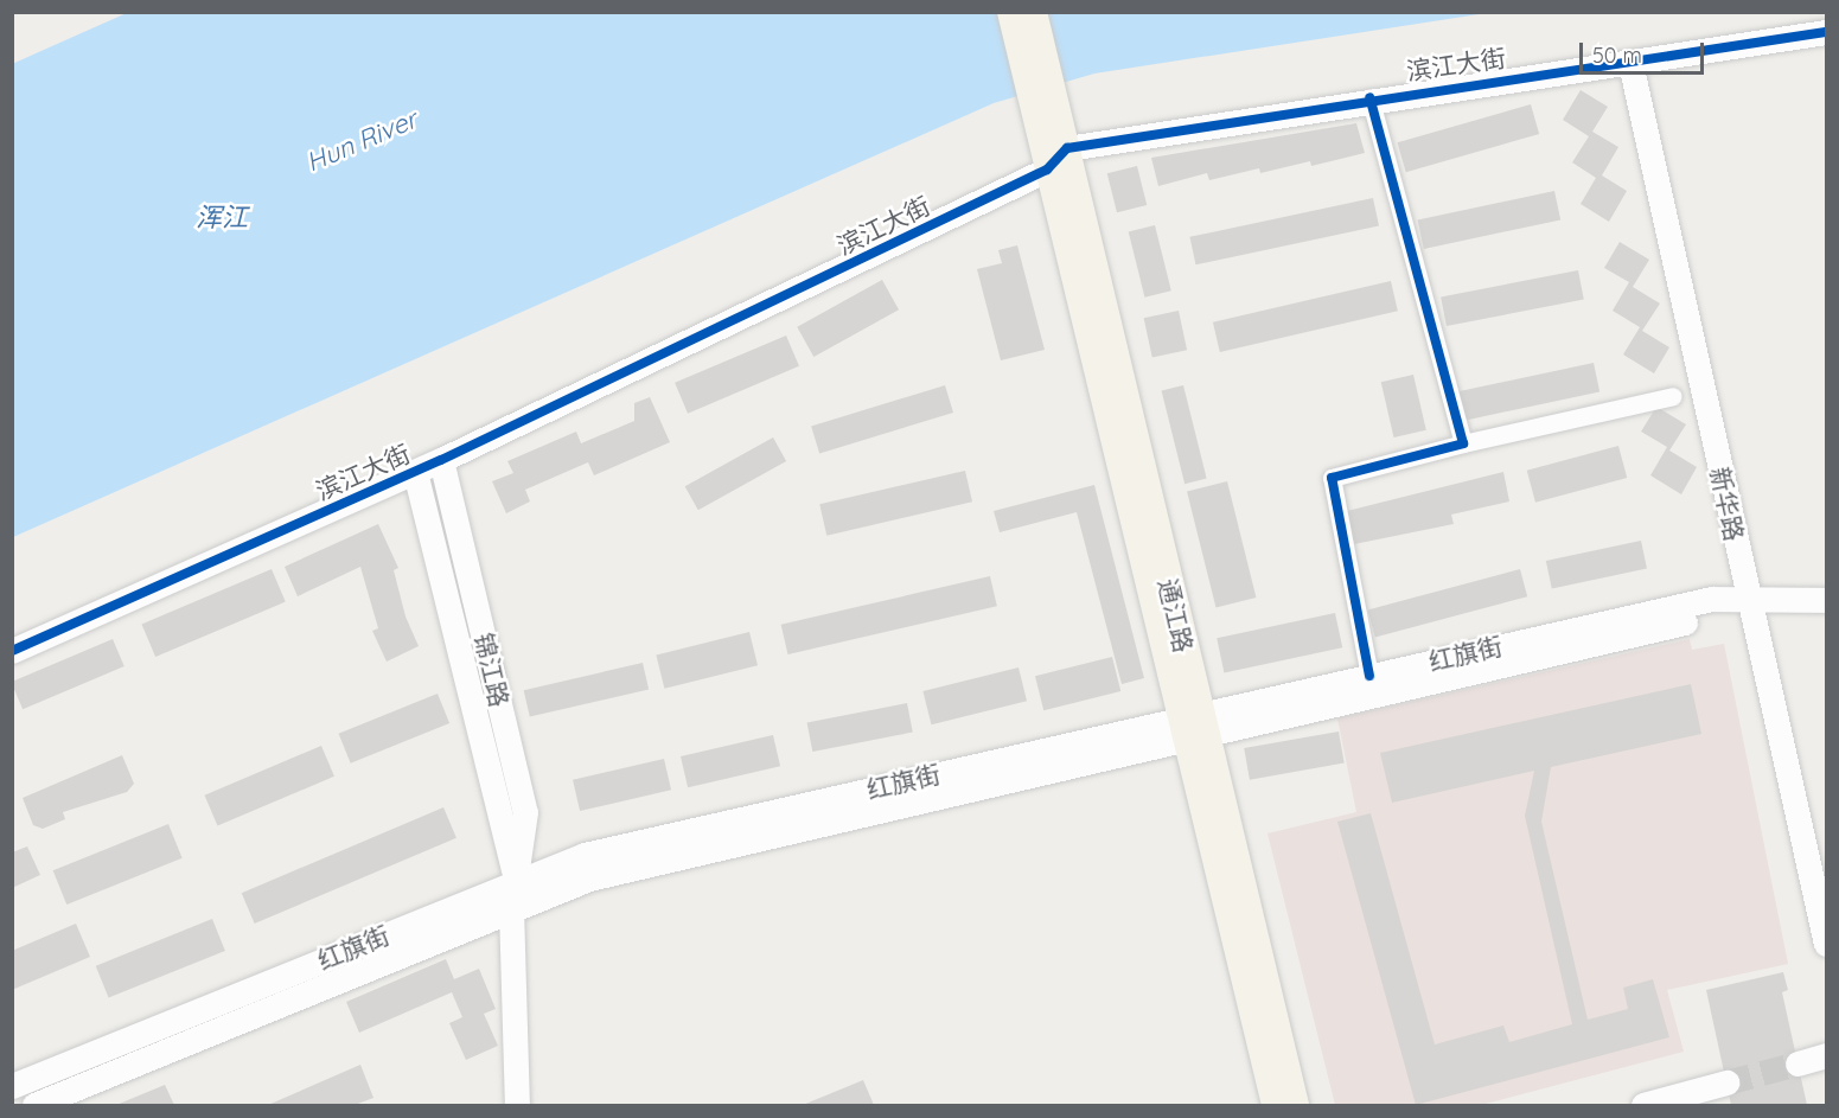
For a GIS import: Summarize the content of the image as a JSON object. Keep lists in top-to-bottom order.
{
  "streets": {
    "main road": [
      "滨江大街",
      "新华路",
      "通江路",
      "红旗街",
      "锦江路"
    ]
  },
  "crossings": [
    ["滨江大街", "新华路"],
    ["滨江大街", "通江路"],
    ["滨江大街", "锦江路"],
    ["新华路", "红旗街"],
    ["通江路", "红旗街"],
    ["红旗街", "锦江路"]
  ],
  "water": ["Hun River", "浑江"],
  "scale_bar": "50 m"
}
